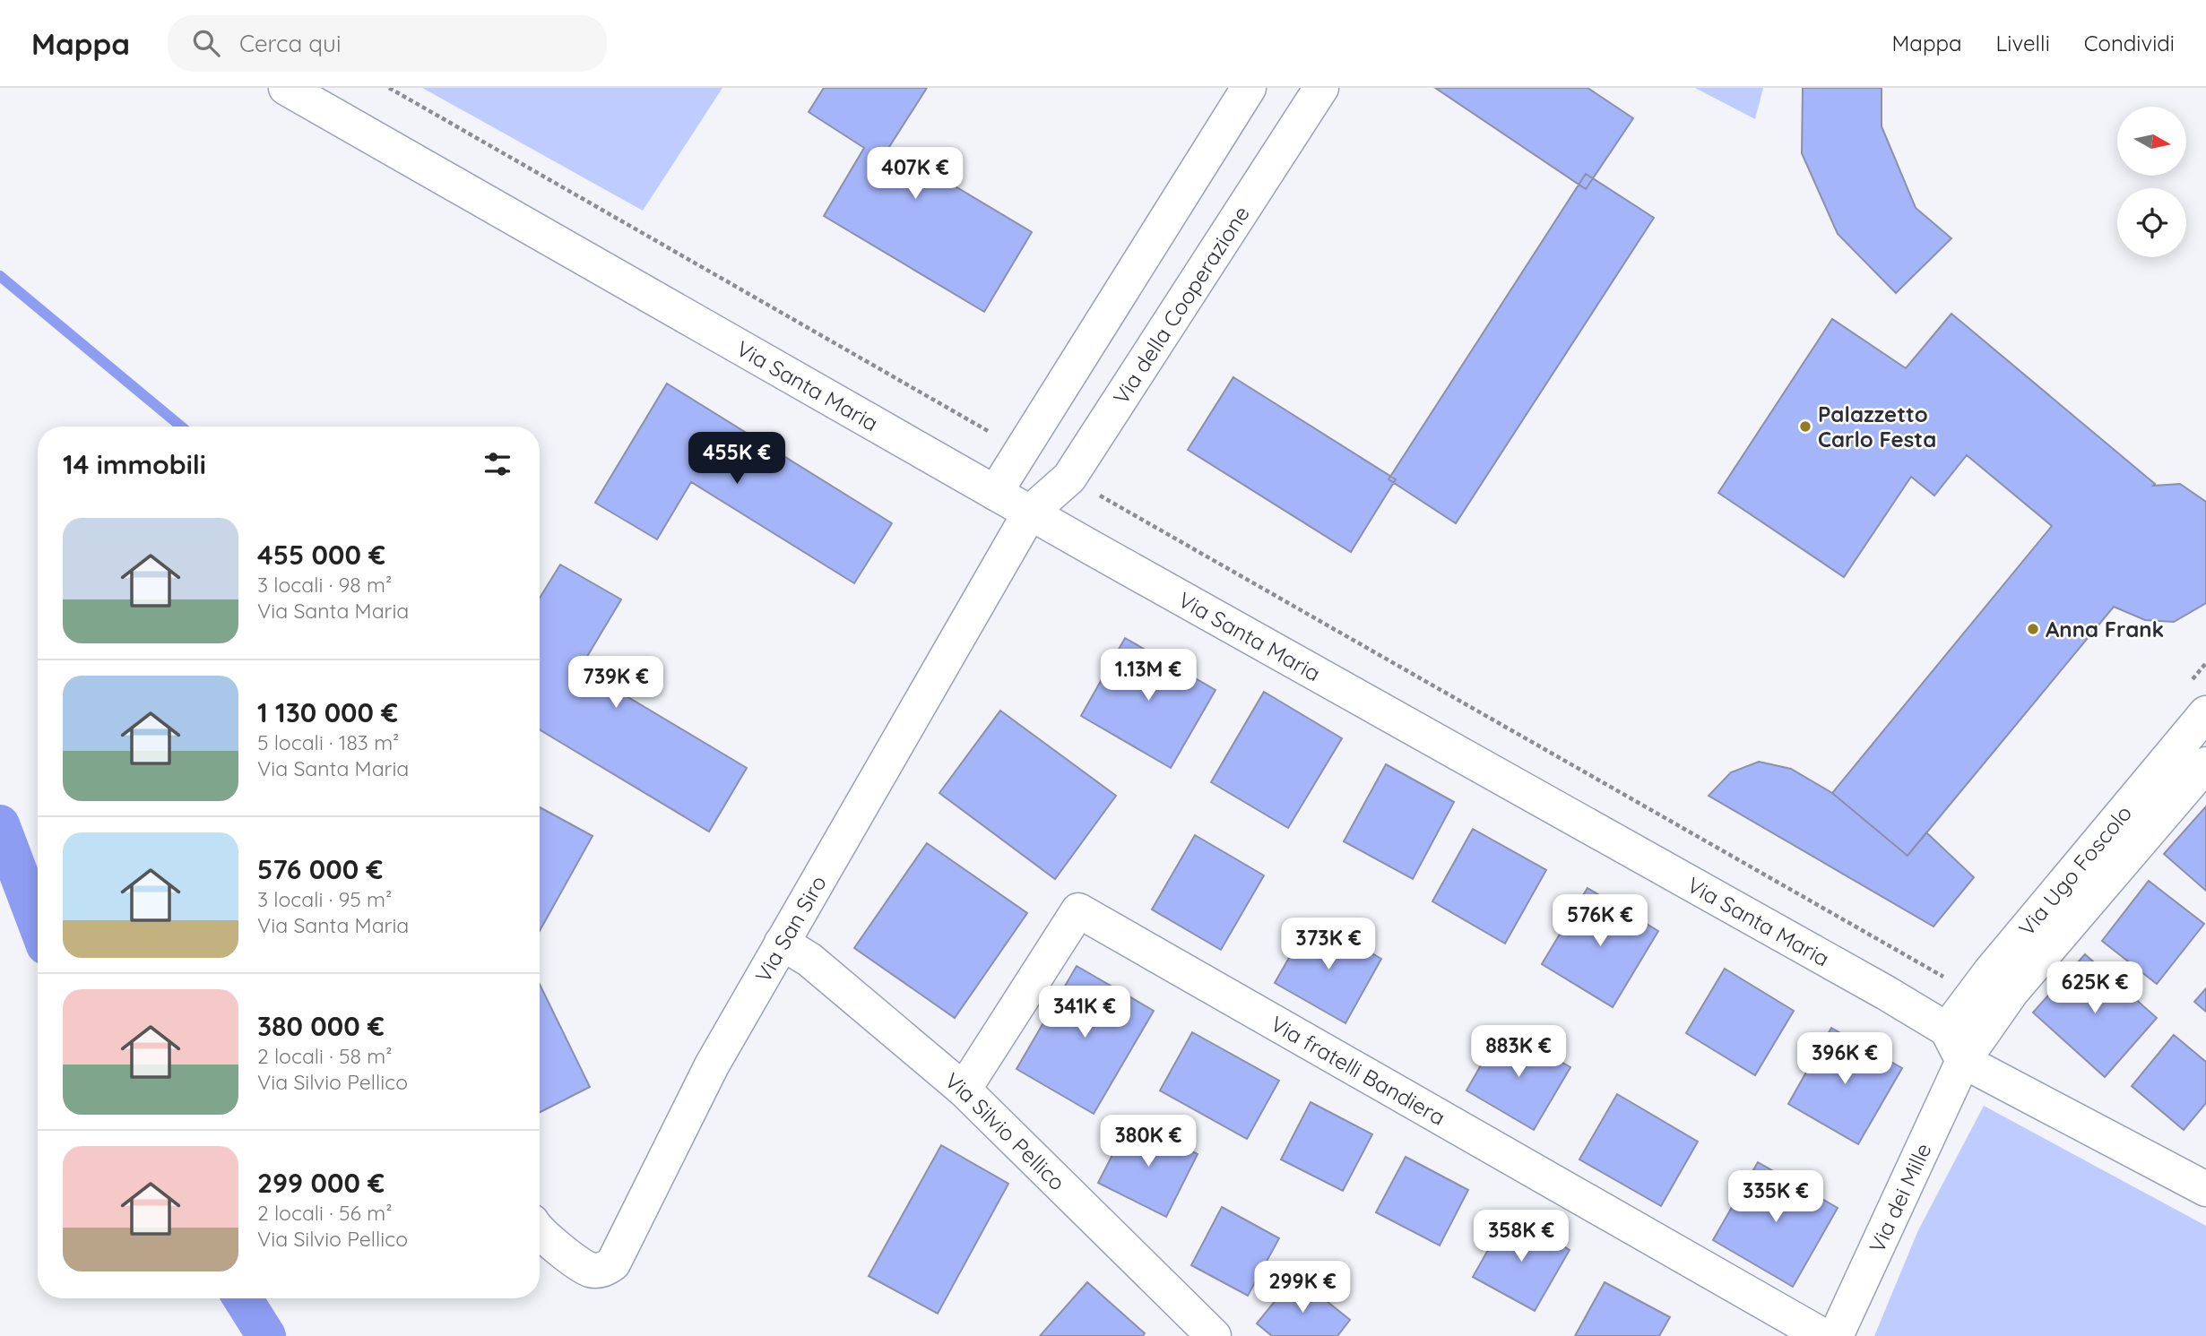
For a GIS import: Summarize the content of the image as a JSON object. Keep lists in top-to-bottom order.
{
  "streets": {
    "street": [
      "Via della Cooperazione",
      "Via Santa Maria",
      "Via Ugo Foscolo",
      "Via San Siro",
      "Via fratelli Bandiera",
      "Via Silvio Pellico",
      "Via dei Mille"
    ]
  },
  "crossings": [
    ["Via della Cooperazione", "Via Santa Maria"],
    ["Via della Cooperazione", "Via San Siro"],
    ["Via Santa Maria", "Via Ugo Foscolo"],
    ["Via Santa Maria", "Via San Siro"],
    ["Via Ugo Foscolo", "Via dei Mille"],
    ["Via San Siro", "Via Silvio Pellico"],
    ["Via fratelli Bandiera", "Via Silvio Pellico"]
  ],
  "places": ["Palazzetto Carlo Festa", "Anna Frank"],
  "north": "right",
  "page": {
    "header": "Mappa",
    "search": "Cerca qui",
    "nav": ["Mappa", "Livelli", "Condividi"],
    "price": [
      "407K €",
      "455K €",
      "1.13M €",
      "739K €",
      "576K €",
      "373K €",
      "625K €",
      "341K €",
      "883K €",
      "396K €",
      "380K €",
      "335K €",
      "358K €",
      "299K €"
    ],
    "heading": "14 immobili",
    "list": [
      {
        "name": "455 000 €",
        "note": "3 locali · 98 m² · Via Santa Maria"
      },
      {
        "name": "1 130 000 €",
        "note": "5 locali · 183 m² · Via Santa Maria"
      },
      {
        "name": "576 000 €",
        "note": "3 locali · 95 m² · Via Santa Maria"
      },
      {
        "name": "380 000 €",
        "note": "2 locali · 58 m² · Via Silvio Pellico"
      },
      {
        "name": "299 000 €",
        "note": "2 locali · 56 m² · Via Silvio Pellico"
      }
    ]
  }
}
